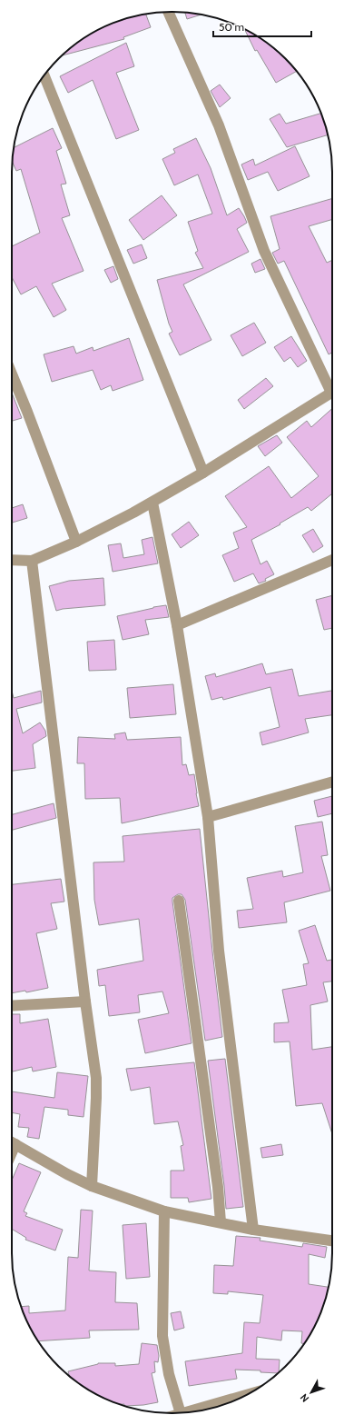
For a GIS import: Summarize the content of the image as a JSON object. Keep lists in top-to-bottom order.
{
  "scale_bar": "50 m",
  "north": "bottom left"
}
